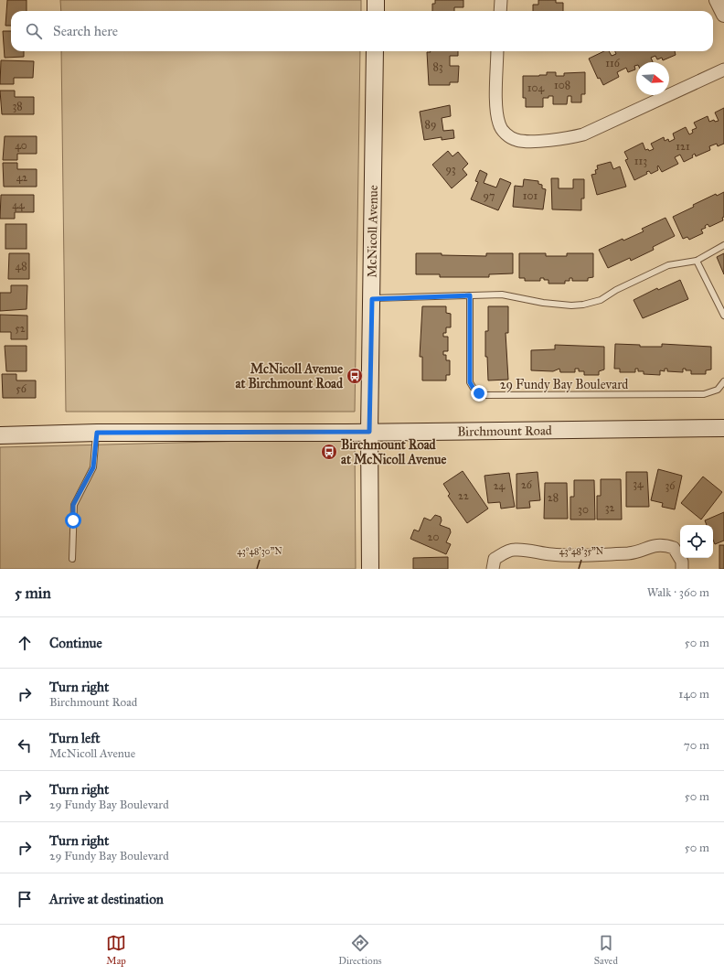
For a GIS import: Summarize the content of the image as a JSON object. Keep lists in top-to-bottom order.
{
  "streets": {
    "main road": ["McNicoll Avenue", "Birchmount Road"],
    "lane": ["29 Fundy Bay Boulevard"]
  },
  "crossings": [
    ["McNicoll Avenue", "Birchmount Road"]
  ],
  "places": {
    "bus stop": ["McNicoll Avenue at Birchmount Road", "Birchmount Road at McNicoll Avenue"]
  },
  "house_numbers": [
    "116",
    "83",
    "108",
    "104",
    "38",
    "89",
    "40",
    "121",
    "113",
    "93",
    "42",
    "97",
    "101",
    "44",
    "48",
    "52",
    "56",
    "34",
    "26",
    "24",
    "36",
    "22",
    "28",
    "32",
    "30",
    "20"
  ],
  "north": "right",
  "page": {
    "search": "Search here",
    "heading": ["5 min", "Walk · 360 m"],
    "list": [
      ["Continue", "50 m"],
      ["Turn right", "Birchmount Road", "140 m"],
      ["Turn left", "McNicoll Avenue", "70 m"],
      ["Turn right", "29 Fundy Bay Boulevard", "50 m"],
      ["Turn right", "29 Fundy Bay Boulevard", "50 m"],
      "Arrive at destination"
    ],
    "nav": ["Map", "Directions", "Saved"]
  },
  "coordinates": ["43°48'30\"N", "43°48'35\"N"]
}
